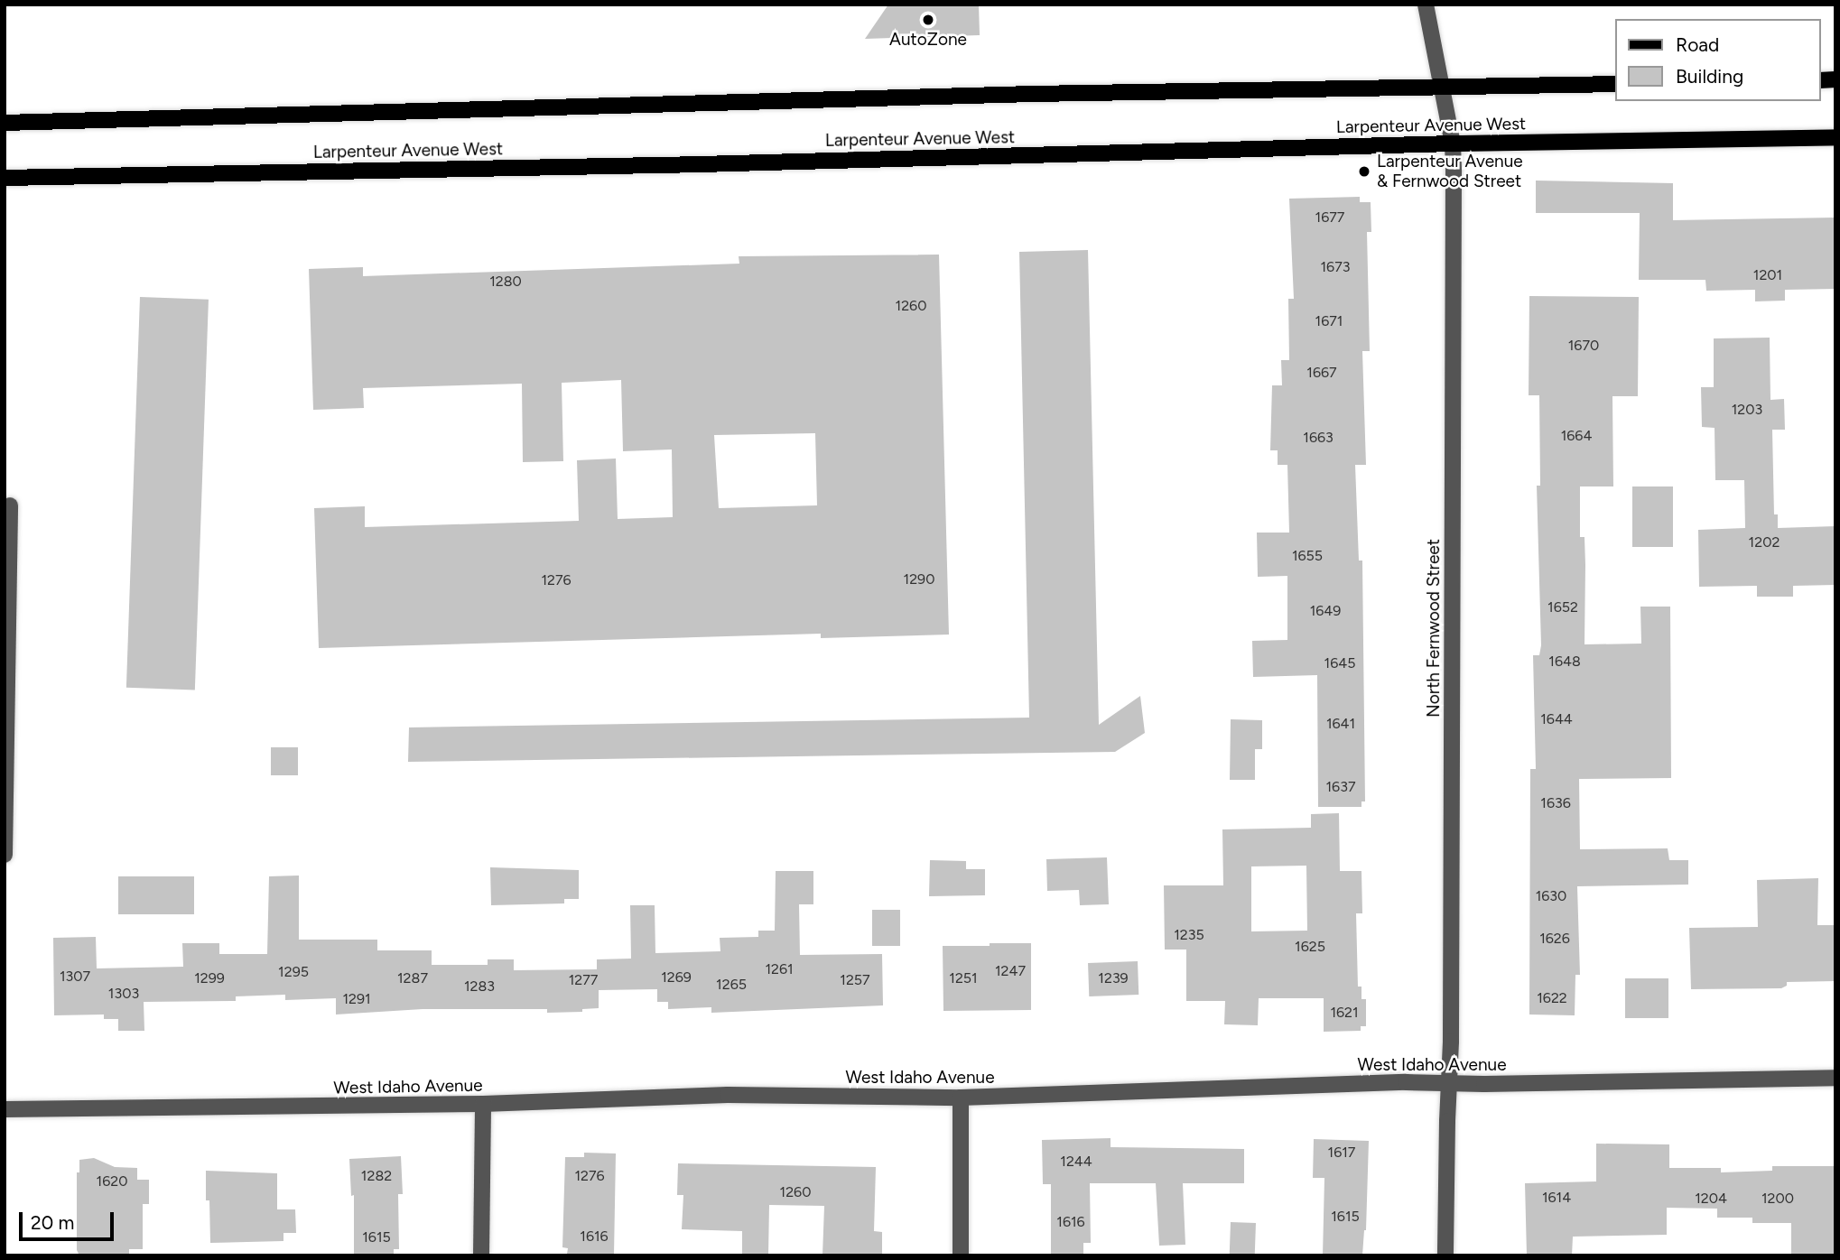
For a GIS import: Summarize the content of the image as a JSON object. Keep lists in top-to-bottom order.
{
  "streets": {
    "main road": ["Larpenteur Avenue West"],
    "street": ["North Fernwood Street", "West Idaho Avenue"]
  },
  "crossings": [
    ["Larpenteur Avenue West", "North Fernwood Street"],
    ["North Fernwood Street", "West Idaho Avenue"]
  ],
  "places": ["AutoZone", "Larpenteur Avenue & Fernwood Street"],
  "house_numbers": [
    "1677",
    "1673",
    "1201",
    "1280",
    "1260",
    "1671",
    "1670",
    "1667",
    "1203",
    "1664",
    "1663",
    "1202",
    "1655",
    "1290",
    "1276",
    "1652",
    "1649",
    "1648",
    "1645",
    "1644",
    "1641",
    "1637",
    "1636",
    "1630",
    "1235",
    "1626",
    "1625",
    "1261",
    "1247",
    "1295",
    "1307",
    "1269",
    "1299",
    "1287",
    "1251",
    "1239",
    "1277",
    "1257",
    "1265",
    "1283",
    "1303",
    "1622",
    "1291",
    "1621",
    "1617",
    "1244",
    "1282",
    "1276",
    "1620",
    "1260",
    "1614",
    "1204",
    "1200",
    "1615",
    "1616",
    "1616",
    "1615"
  ],
  "legend": ["Road", "Building"],
  "scale_bar": "20 m"
}
